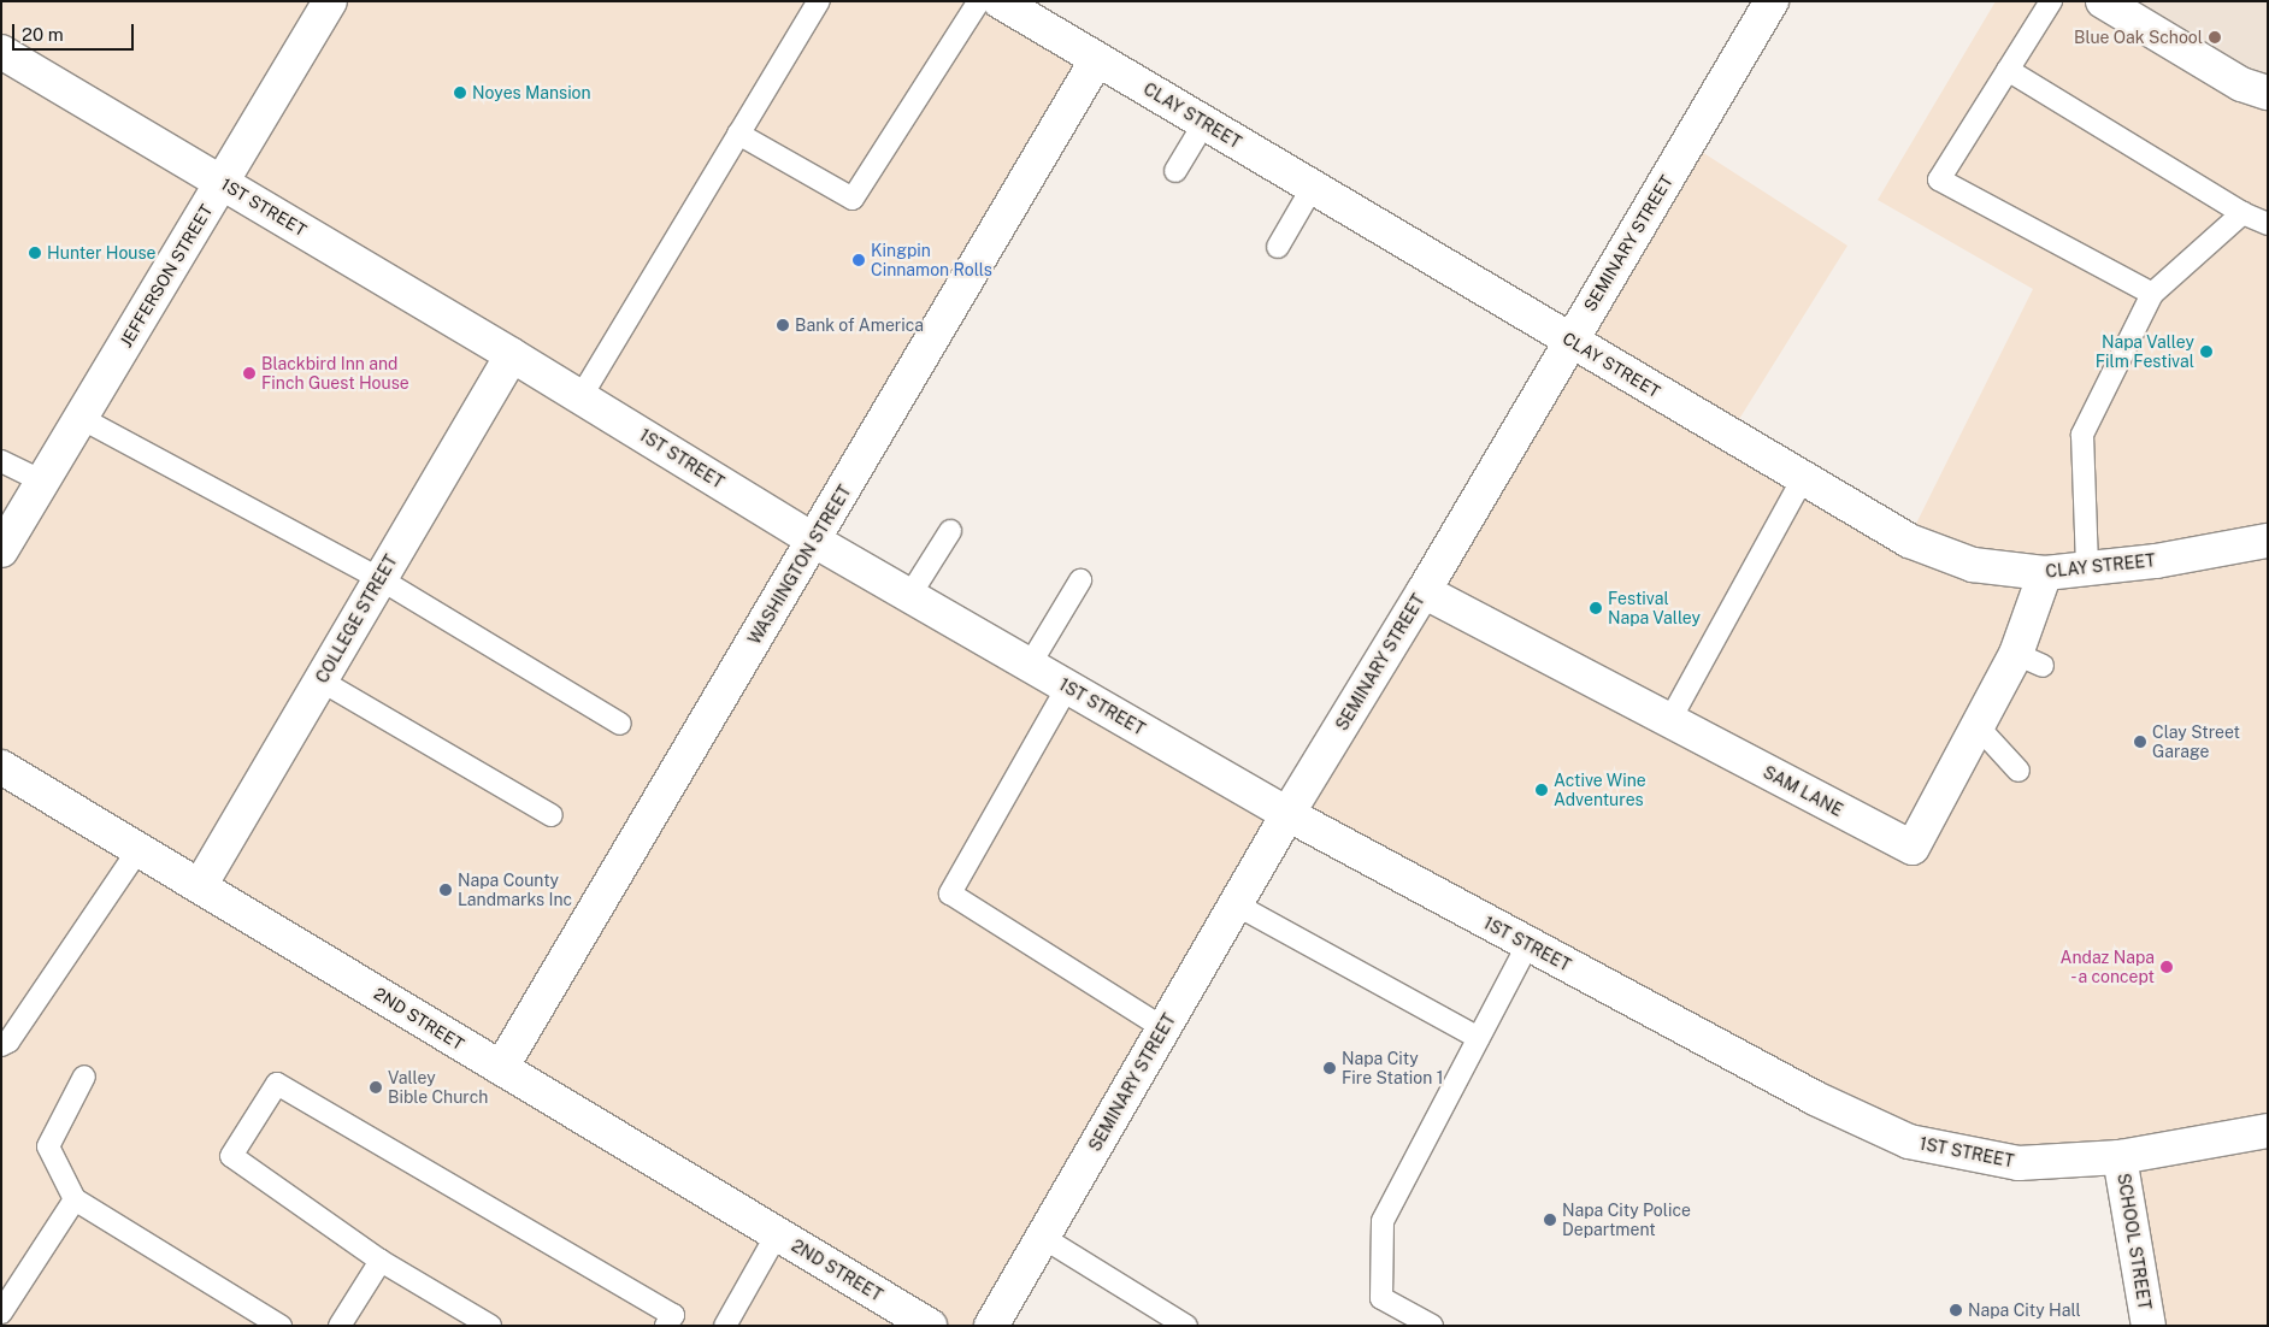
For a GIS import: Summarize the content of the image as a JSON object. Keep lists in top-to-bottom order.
{
  "streets": {
    "street": [
      "CLAY STREET",
      "1ST STREET",
      "SEMINARY STREET",
      "JEFFERSON STREET",
      "WASHINGTON STREET",
      "COLLEGE STREET",
      "SAM LANE",
      "2ND STREET",
      "SCHOOL STREET"
    ]
  },
  "crossings": [
    ["CLAY STREET", "SEMINARY STREET"],
    ["CLAY STREET", "WASHINGTON STREET"],
    ["CLAY STREET", "SAM LANE"],
    ["1ST STREET", "SEMINARY STREET"],
    ["1ST STREET", "JEFFERSON STREET"],
    ["1ST STREET", "WASHINGTON STREET"],
    ["1ST STREET", "COLLEGE STREET"],
    ["1ST STREET", "SCHOOL STREET"],
    ["SEMINARY STREET", "SAM LANE"],
    ["WASHINGTON STREET", "2ND STREET"],
    ["COLLEGE STREET", "2ND STREET"]
  ],
  "places": [
    "Blue Oak School",
    "Noyes Mansion",
    "Hunter House",
    "Kingpin Cinnamon Rolls",
    "Bank of America",
    "Napa Valley Film Festival",
    "Blackbird Inn and Finch Guest House",
    "Festival Napa Valley",
    "Clay Street Garage",
    "Active Wine Adventures",
    "Napa County Landmarks Inc",
    "Andaz Napa - a concept",
    "Napa City Fire Station 1",
    "Valley Bible Church",
    "Napa City Police Department",
    "Napa City Hall"
  ],
  "scale_bar": "20 m"
}
